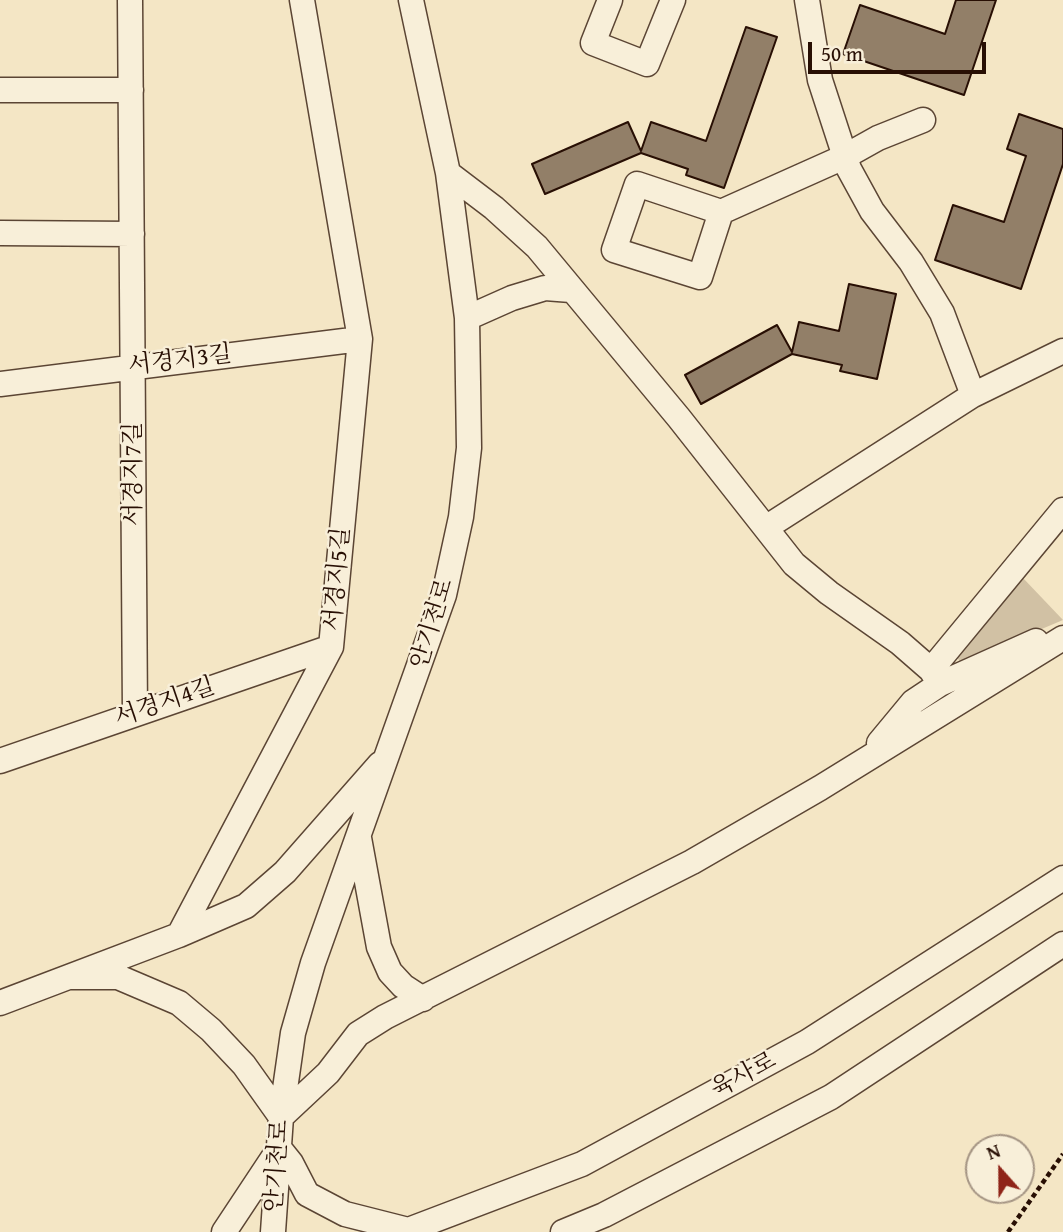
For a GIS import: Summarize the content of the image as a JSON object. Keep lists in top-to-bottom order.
{
  "streets": {
    "street": [
      "서경지3길",
      "서경지7길",
      "서경지5길",
      "안기천로",
      "서경지4길",
      "육사로"
    ]
  },
  "crossings": [
    ["서경지3길", "서경지7길"],
    ["서경지3길", "서경지5길"],
    ["서경지7길", "서경지4길"],
    ["서경지5길", "서경지4길"]
  ],
  "scale_bar": "50 m",
  "north": "top"
}
